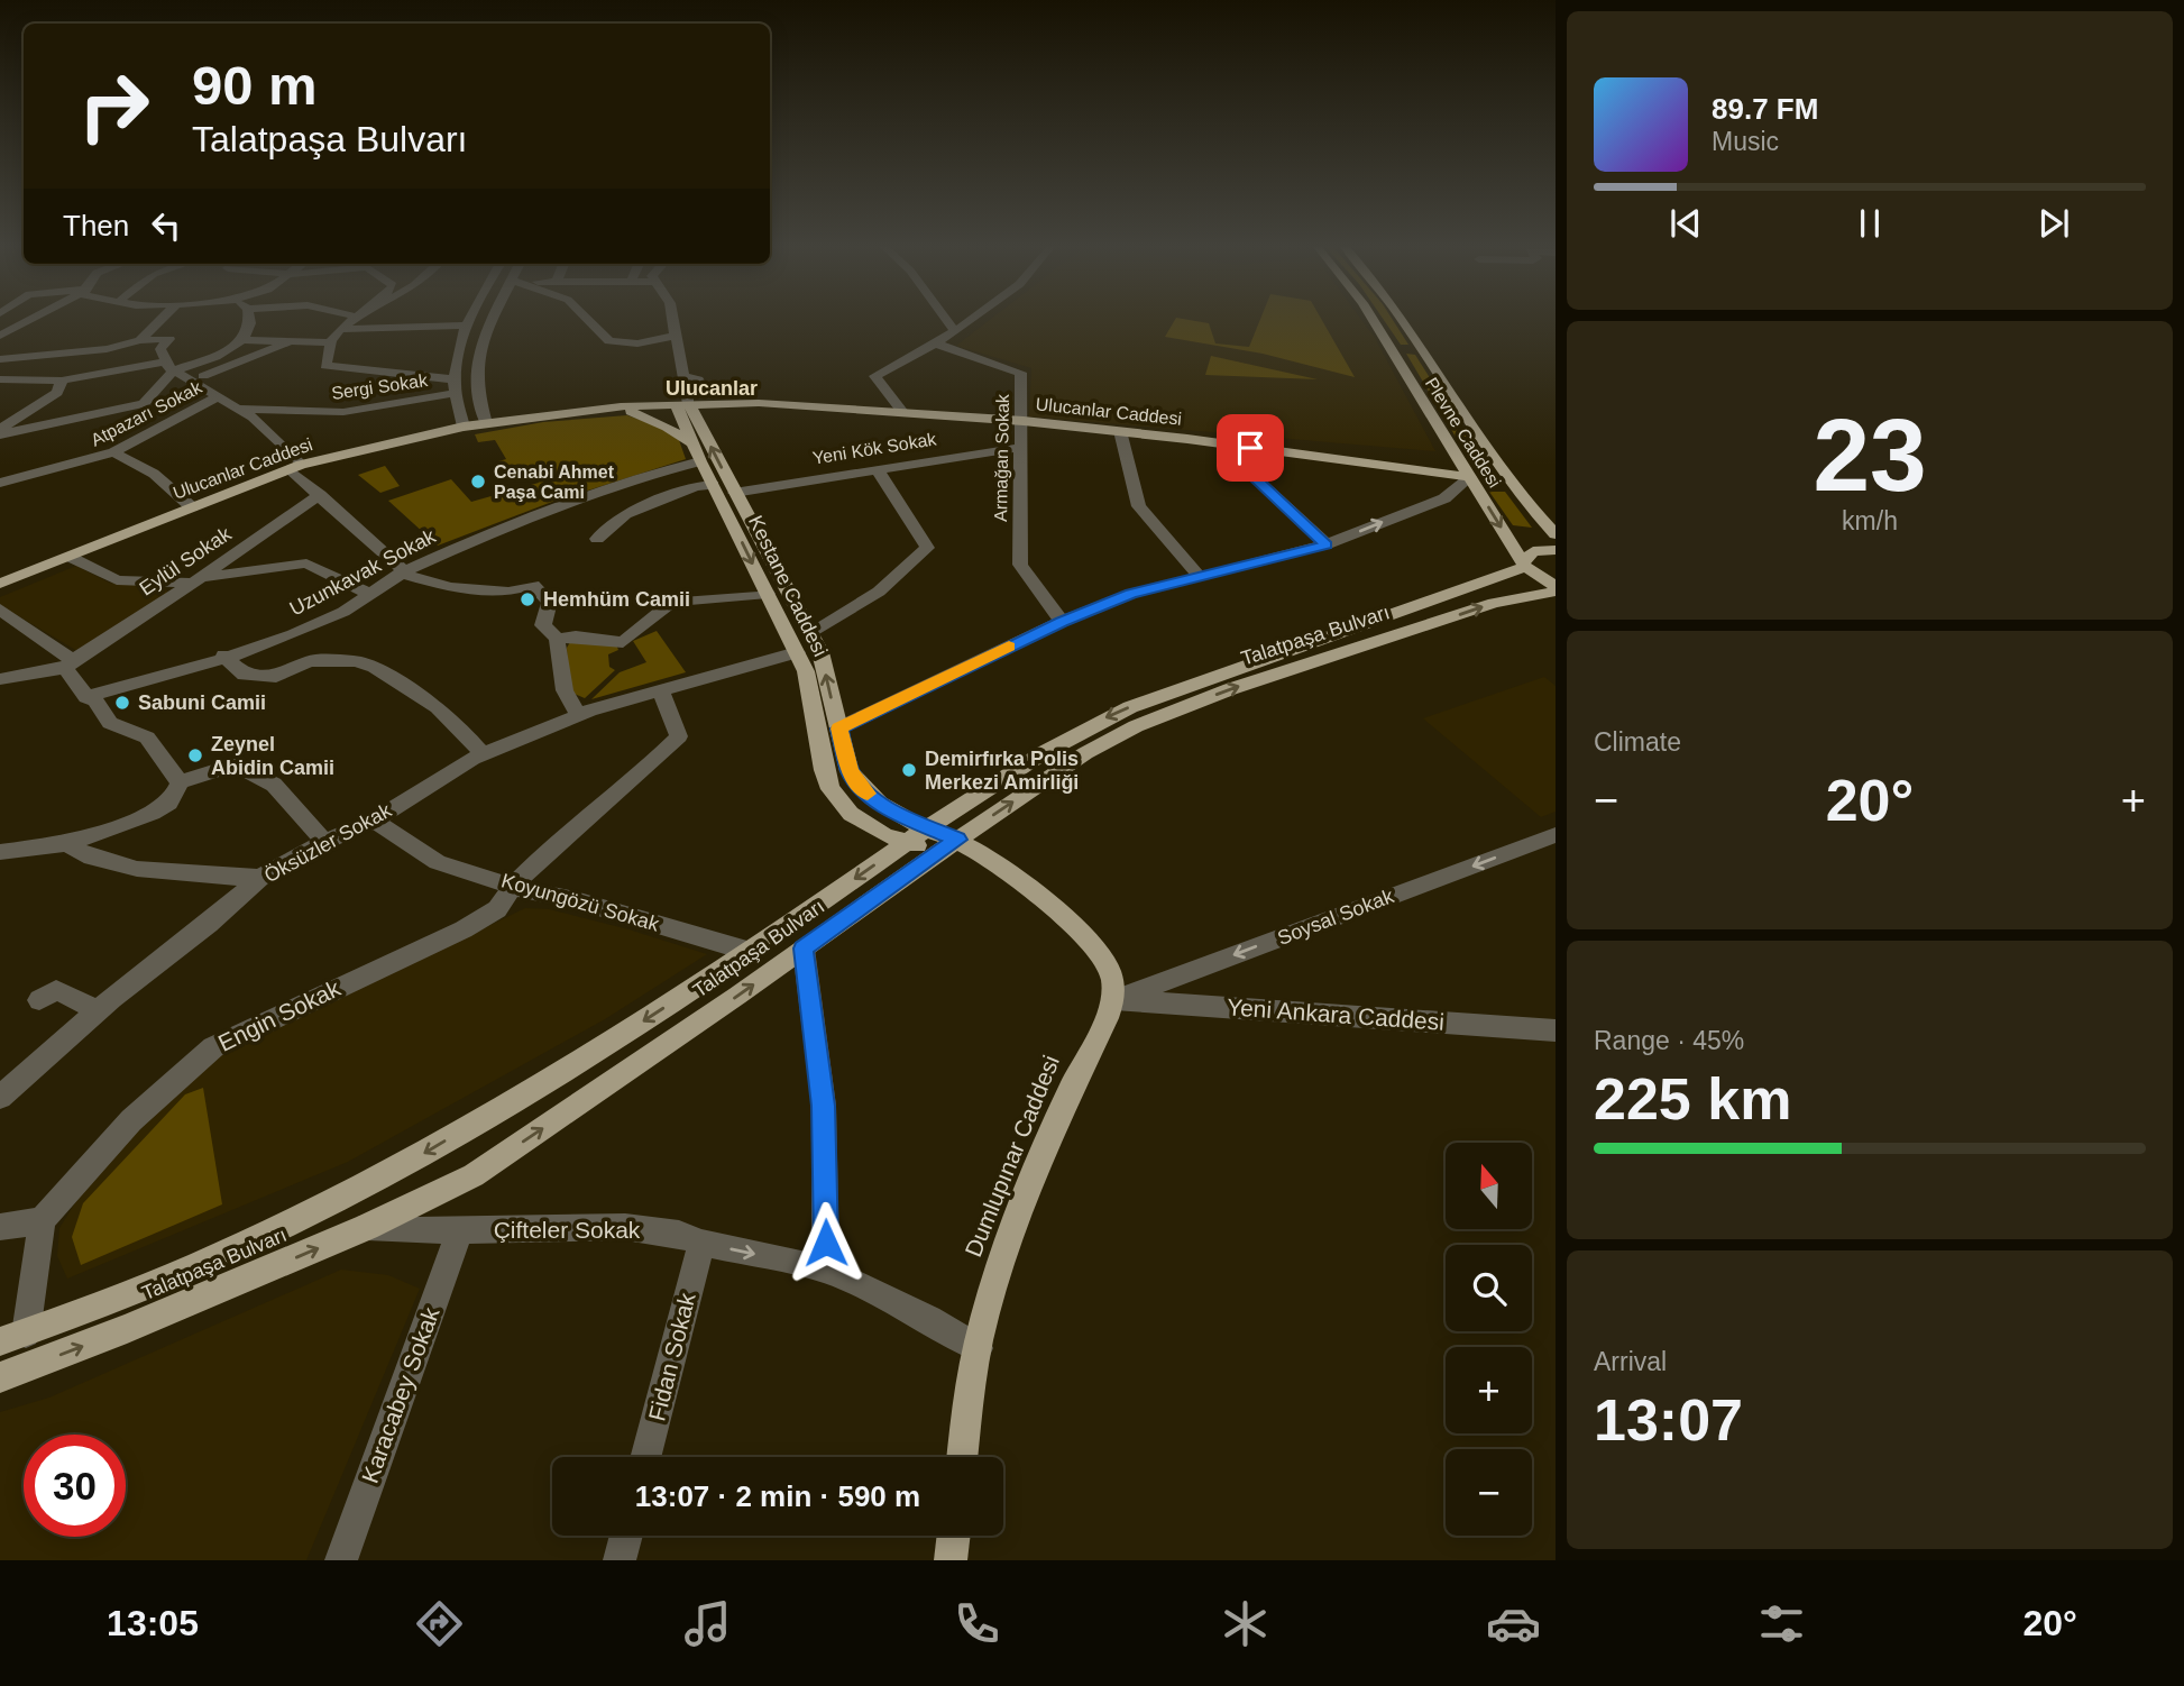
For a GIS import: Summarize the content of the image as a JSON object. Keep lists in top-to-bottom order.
{
  "streets": {
    "main road": [
      "Ulucanlar Caddesi",
      "Plevne Caddesi",
      "Kestane Caddesi",
      "Talatpaşa Bulvarı",
      "Dumlupınar Caddesi"
    ],
    "street": [
      "Sergi Sokak",
      "Atpazarı Sokak",
      "Yeni Kök Sokak",
      "Armağan Sokak",
      "Eylül Sokak",
      "Uzunkavak Sokak",
      "Öksüzler Sokak",
      "Koyungözü Sokak",
      "Soysal Sokak",
      "Yeni Ankara Caddesi",
      "Engin Sokak",
      "Çifteler Sokak",
      "Fidan Sokak",
      "Karacabey Sokak"
    ]
  },
  "crossings": [
    ["Sergi Sokak", "Atpazarı Sokak"],
    ["Ulucanlar Caddesi", "Plevne Caddesi"],
    ["Ulucanlar Caddesi", "Armağan Sokak"],
    ["Ulucanlar Caddesi", "Kestane Caddesi"],
    ["Plevne Caddesi", "Talatpaşa Bulvarı"],
    ["Yeni Kök Sokak", "Armağan Sokak"],
    ["Yeni Kök Sokak", "Kestane Caddesi"],
    ["Uzunkavak Sokak", "Kestane Caddesi"],
    ["Kestane Caddesi", "Talatpaşa Bulvarı"],
    ["Kestane Caddesi", "Öksüzler Sokak"],
    ["Talatpaşa Bulvarı", "Koyungözü Sokak"],
    ["Talatpaşa Bulvarı", "Çifteler Sokak"],
    ["Öksüzler Sokak", "Koyungözü Sokak"],
    ["Öksüzler Sokak", "Engin Sokak"],
    ["Koyungözü Sokak", "Engin Sokak"],
    ["Soysal Sokak", "Yeni Ankara Caddesi"],
    ["Soysal Sokak", "Dumlupınar Caddesi"],
    ["Yeni Ankara Caddesi", "Dumlupınar Caddesi"],
    ["Dumlupınar Caddesi", "Çifteler Sokak"],
    ["Çifteler Sokak", "Fidan Sokak"],
    ["Çifteler Sokak", "Karacabey Sokak"]
  ],
  "one_way": ["Soysal Sokak"],
  "districts": ["Ulucanlar"],
  "places": [
    "Cenabi Ahmet Paşa Cami",
    "Hemhüm Camii",
    "Sabuni Camii",
    "Zeynel Abidin Camii",
    "Demirfırka Polis Merkezi Amirliği"
  ],
  "north": "top",
  "page": {
    "turn": ["90 m", "Talatpaşa Bulvarı"],
    "song": ["89.7 FM", "Music"],
    "then": "Then",
    "tile": [
      ["23", "km/h"],
      "Climate",
      ["Range · 45%", "225 km"],
      ["Arrival", "13:07"]
    ],
    "heat": ["−", "20°", "+"],
    "map_buttons": ["+", "−"],
    "limit": "30",
    "trip": "13:07 · 2 min · 590 m",
    "tabs": ["13:05", "20°"]
  }
}
